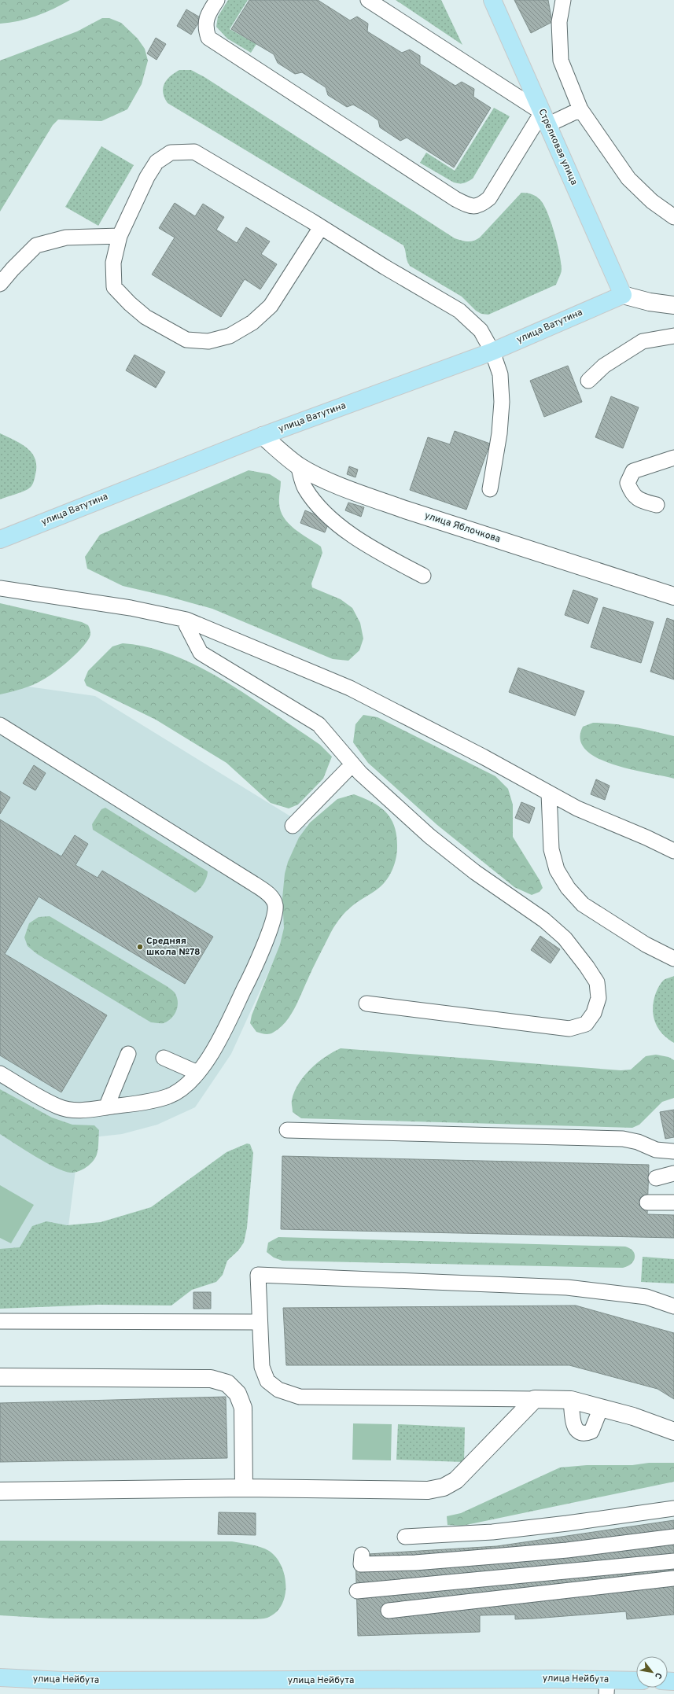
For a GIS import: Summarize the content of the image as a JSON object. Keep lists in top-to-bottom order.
{
  "streets": {
    "main road": ["Стрелковая улица", "улица Ватутина", "улица Нейбута"],
    "street": ["улица Яблочкова"]
  },
  "crossings": [
    ["Стрелковая улица", "улица Ватутина"],
    ["улица Ватутина", "улица Яблочкова"]
  ],
  "places": ["Средняя школа №78"],
  "north": "bottom right"
}
